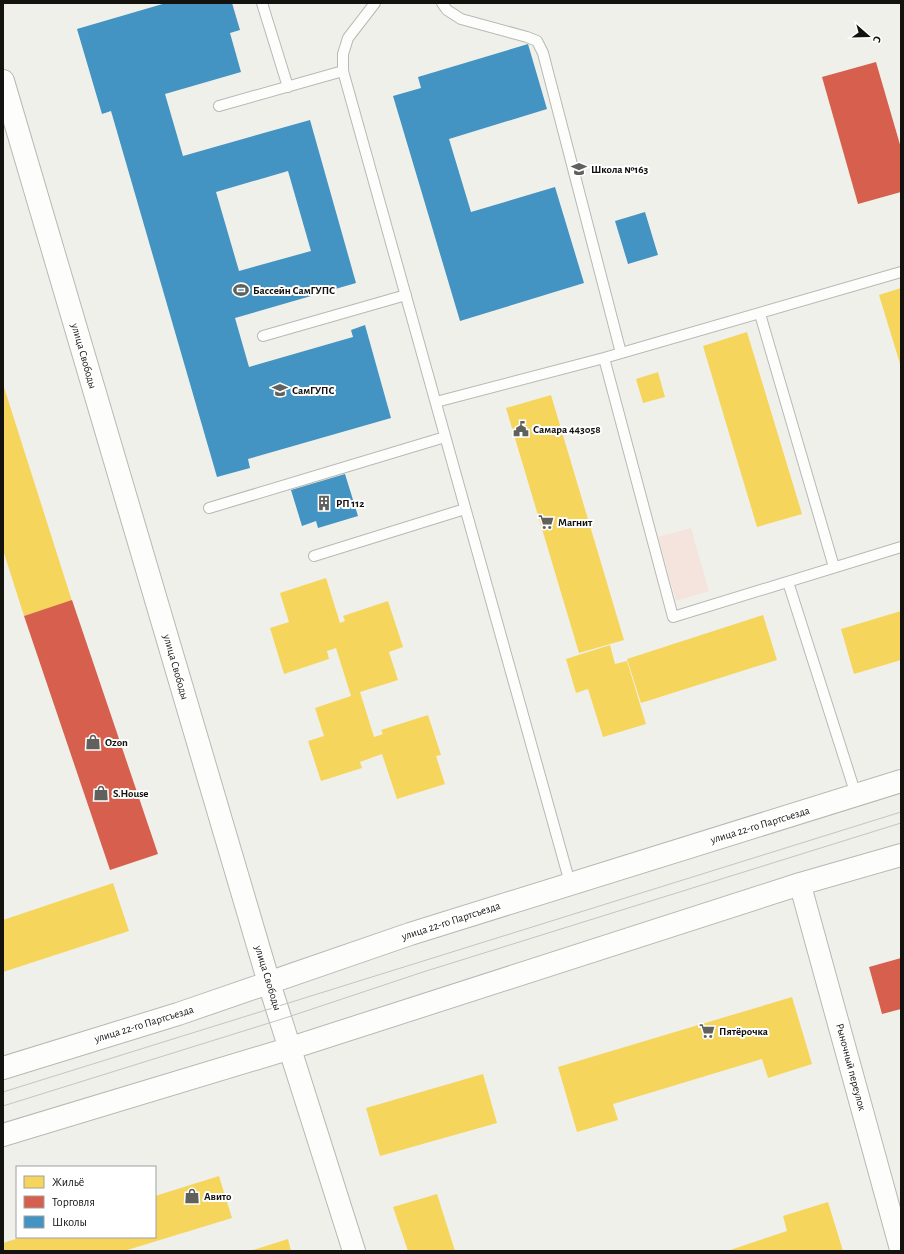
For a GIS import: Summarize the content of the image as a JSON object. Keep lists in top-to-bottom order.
{
  "streets": {
    "main road": ["улица Свободы", "улица 22-го Партсъезда"],
    "street": ["Рыночный переулок"]
  },
  "crossings": [
    ["улица Свободы", "улица 22-го Партсъезда"]
  ],
  "places": {
    "school or university": ["Школа №163", "СамГУПС"],
    "sports": ["Бассейн СамГУПС"],
    "public building": ["Самара 443058"],
    "building": ["РП 112"],
    "supermarket": ["Магнит", "Пятёрочка"],
    "shop": ["Ozon", "S.House", "Авито"]
  },
  "legend": ["Жильё", "Торговля", "Школы"],
  "north": "right"
}
